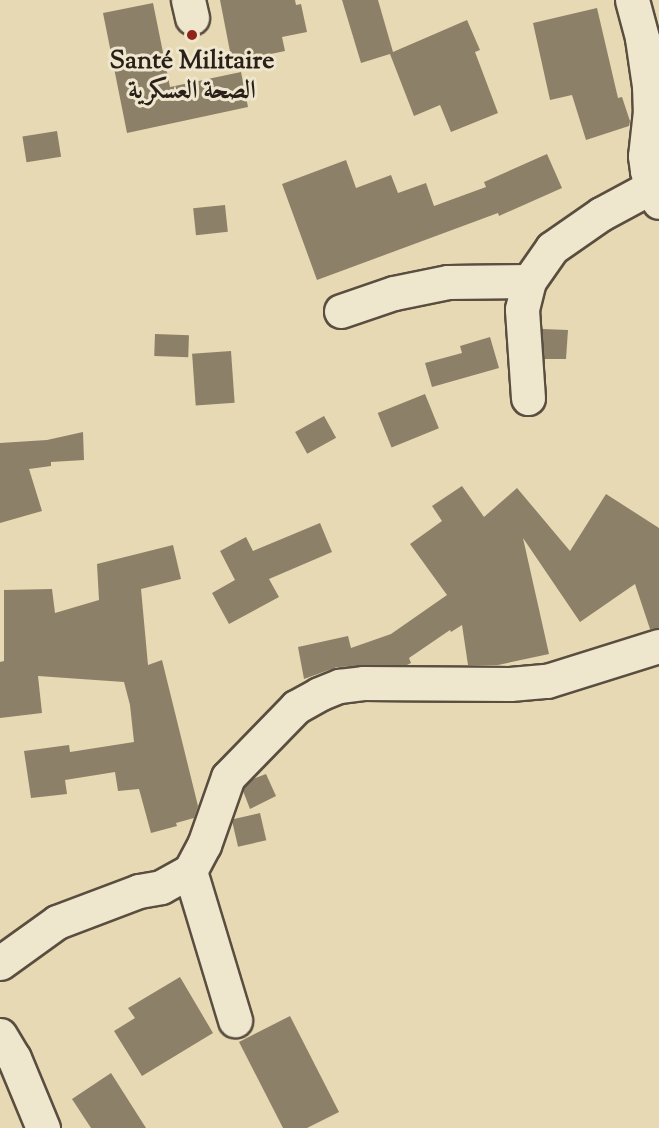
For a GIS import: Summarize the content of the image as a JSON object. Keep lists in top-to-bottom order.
{
  "places": ["Santé Militaire الصحة العسكرية"]
}
